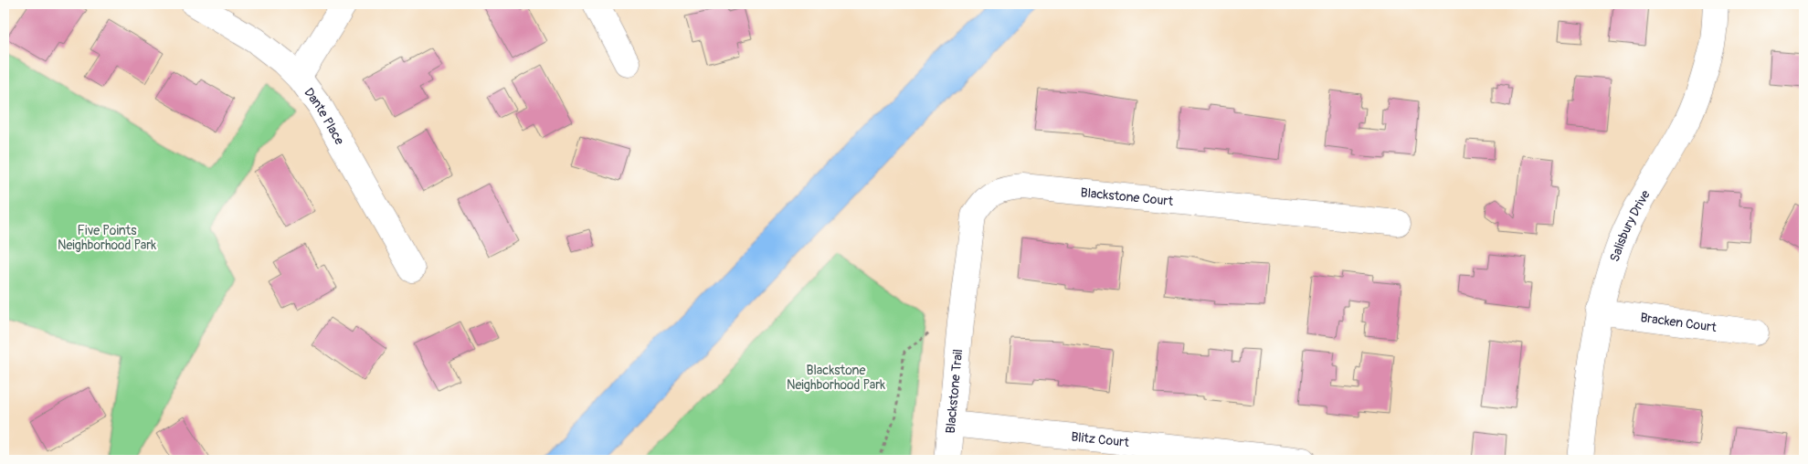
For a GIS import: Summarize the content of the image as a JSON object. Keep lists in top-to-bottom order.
{
  "streets": {
    "street": [
      "Dante Place",
      "Blackstone Court",
      "Salisbury Drive",
      "Bracken Court",
      "Blackstone Trail",
      "Blitz Court"
    ]
  },
  "crossings": [
    ["Blackstone Court", "Blackstone Trail"],
    ["Salisbury Drive", "Bracken Court"],
    ["Blackstone Trail", "Blitz Court"]
  ],
  "parks": ["Five Points Neighborhood Park", "Blackstone Neighborhood Park"]
}
